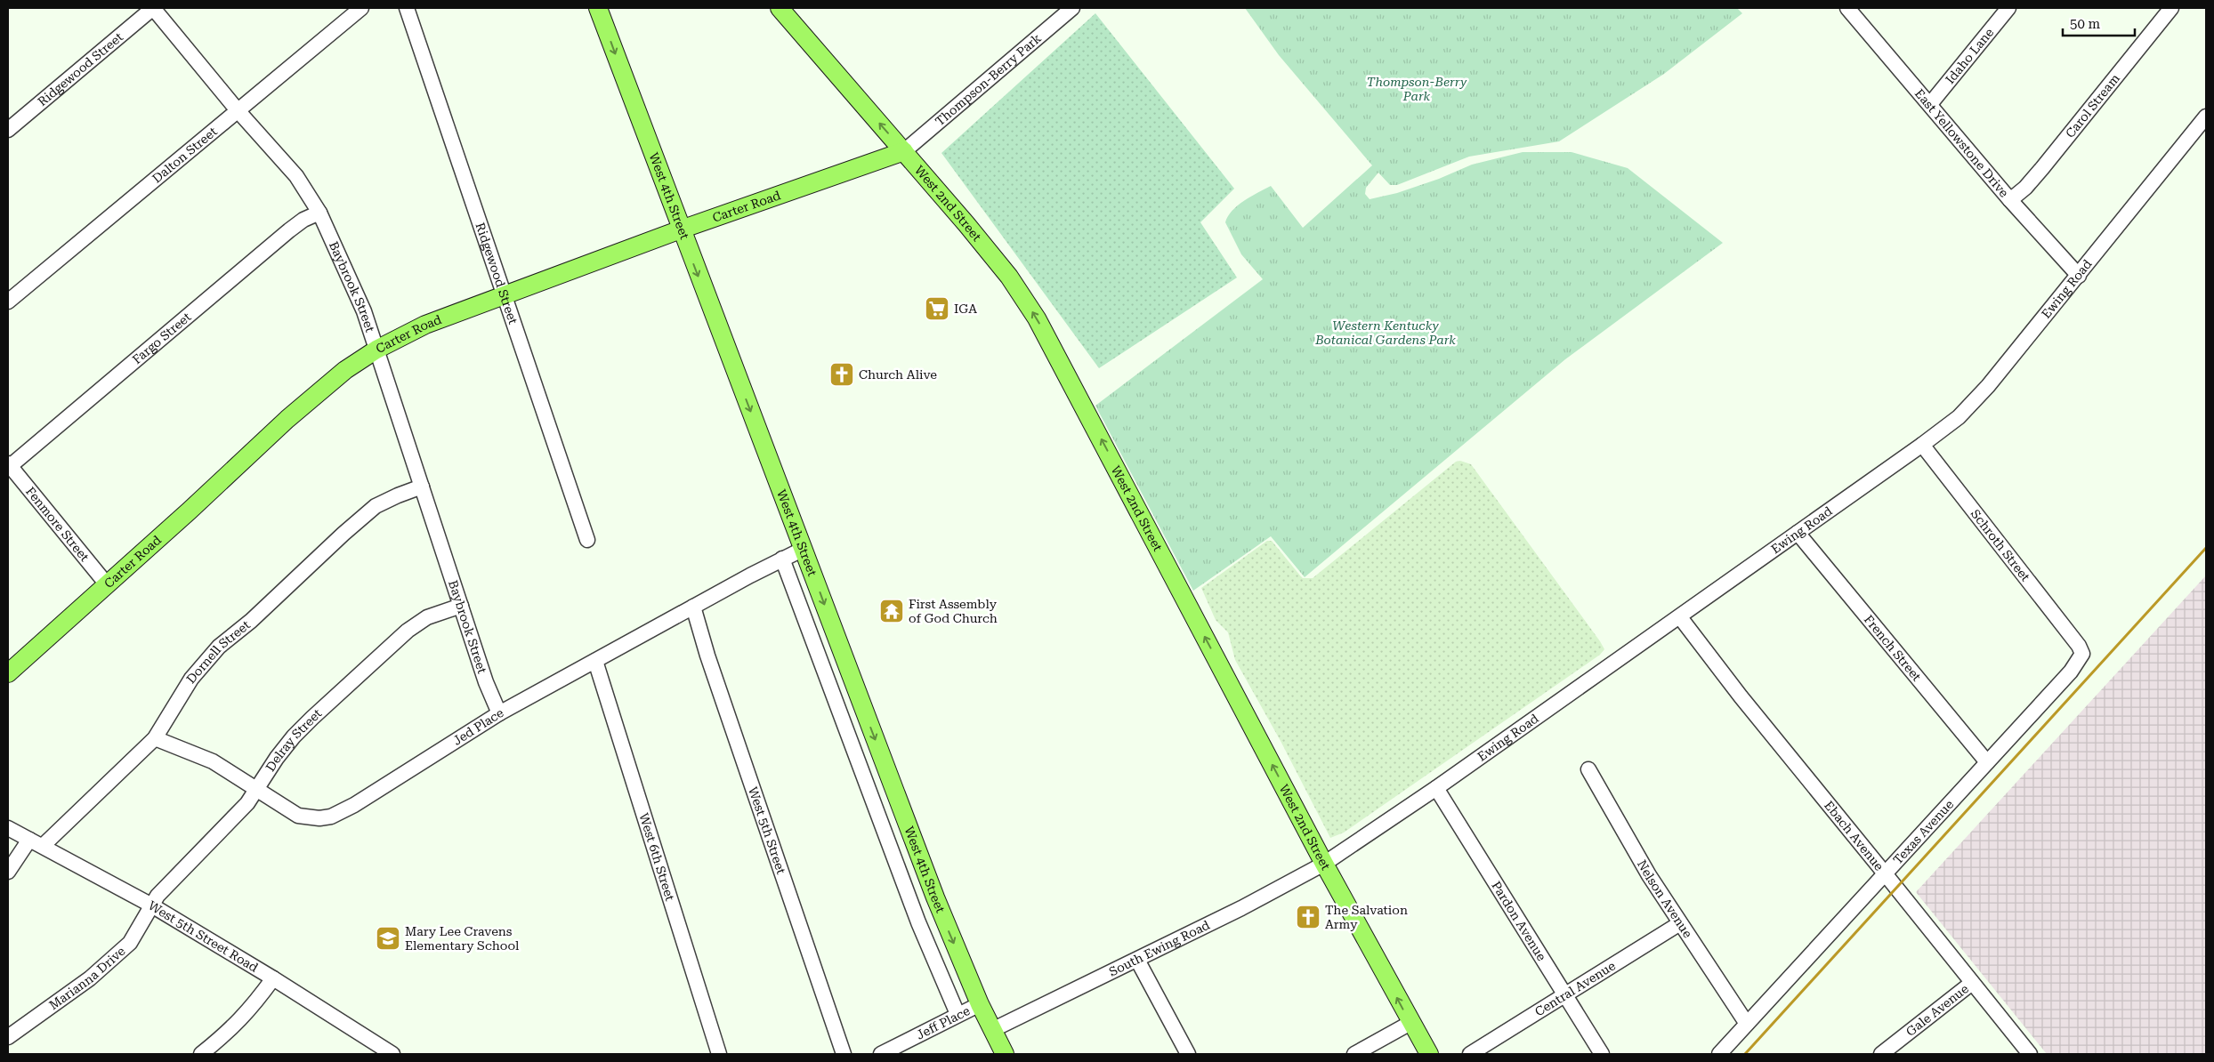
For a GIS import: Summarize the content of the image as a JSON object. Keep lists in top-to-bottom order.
{
  "streets": {
    "main road": ["West 4th Street", "West 2nd Street", "Carter Road"],
    "street": [
      "Idaho Lane",
      "Ridgewood Street",
      "Thompson-Berry Park",
      "Carol Stream",
      "East Yellowstone Drive",
      "Dalton Street",
      "Baybrook Street",
      "Ewing Road",
      "Fargo Street",
      "Fenmore Street",
      "Schroth Street",
      "French Street",
      "Dornell Street",
      "Jed Place",
      "Delray Street",
      "West 5th Street",
      "Texas Avenue",
      "Ebach Avenue",
      "West 6th Street",
      "Nelson Avenue",
      "Pardon Avenue",
      "West 5th Street Road",
      "South Ewing Road",
      "Marianna Drive",
      "Central Avenue",
      "Gale Avenue",
      "Jeff Place"
    ]
  },
  "crossings": [
    ["Idaho Lane", "East Yellowstone Drive"],
    ["Ridgewood Street", "Carter Road"],
    ["Ridgewood Street", "Baybrook Street"],
    ["Thompson-Berry Park", "West 2nd Street"],
    ["Thompson-Berry Park", "Carter Road"],
    ["Carol Stream", "East Yellowstone Drive"],
    ["East Yellowstone Drive", "Ewing Road"],
    ["Dalton Street", "Baybrook Street"],
    ["West 4th Street", "Carter Road"],
    ["West 4th Street", "Jed Place"],
    ["West 4th Street", "South Ewing Road"],
    ["West 4th Street", "Jeff Place"],
    ["West 2nd Street", "Carter Road"],
    ["West 2nd Street", "Ewing Road"],
    ["West 2nd Street", "South Ewing Road"],
    ["Carter Road", "Baybrook Street"],
    ["Carter Road", "Fenmore Street"],
    ["Baybrook Street", "Fargo Street"],
    ["Baybrook Street", "Dornell Street"],
    ["Baybrook Street", "Jed Place"],
    ["Baybrook Street", "Delray Street"],
    ["Ewing Road", "Schroth Street"],
    ["Ewing Road", "French Street"],
    ["Ewing Road", "Ebach Avenue"],
    ["Ewing Road", "Pardon Avenue"],
    ["Ewing Road", "South Ewing Road"],
    ["Fargo Street", "Fenmore Street"],
    ["Schroth Street", "Texas Avenue"],
    ["French Street", "Texas Avenue"],
    ["Dornell Street", "Jed Place"],
    ["Dornell Street", "West 5th Street Road"],
    ["Jed Place", "Delray Street"],
    ["Jed Place", "West 5th Street"],
    ["Jed Place", "West 6th Street"],
    ["Delray Street", "West 5th Street Road"],
    ["Delray Street", "Marianna Drive"],
    ["Texas Avenue", "Ebach Avenue"],
    ["Texas Avenue", "Nelson Avenue"],
    ["Ebach Avenue", "Gale Avenue"],
    ["Nelson Avenue", "Central Avenue"],
    ["Pardon Avenue", "Central Avenue"],
    ["West 5th Street Road", "Marianna Drive"]
  ],
  "one_way": ["West 4th Street", "West 2nd Street"],
  "parks": ["Thompson-Berry Park", "Western Kentucky Botanical Gardens Park"],
  "places": {
    "supermarket": ["IGA"],
    "church": ["Church Alive", "The Salvation Army"],
    "temple": ["First Assembly of God Church"],
    "school or university": ["Mary Lee Cravens Elementary School"]
  },
  "scale_bar": "50 m"
}
